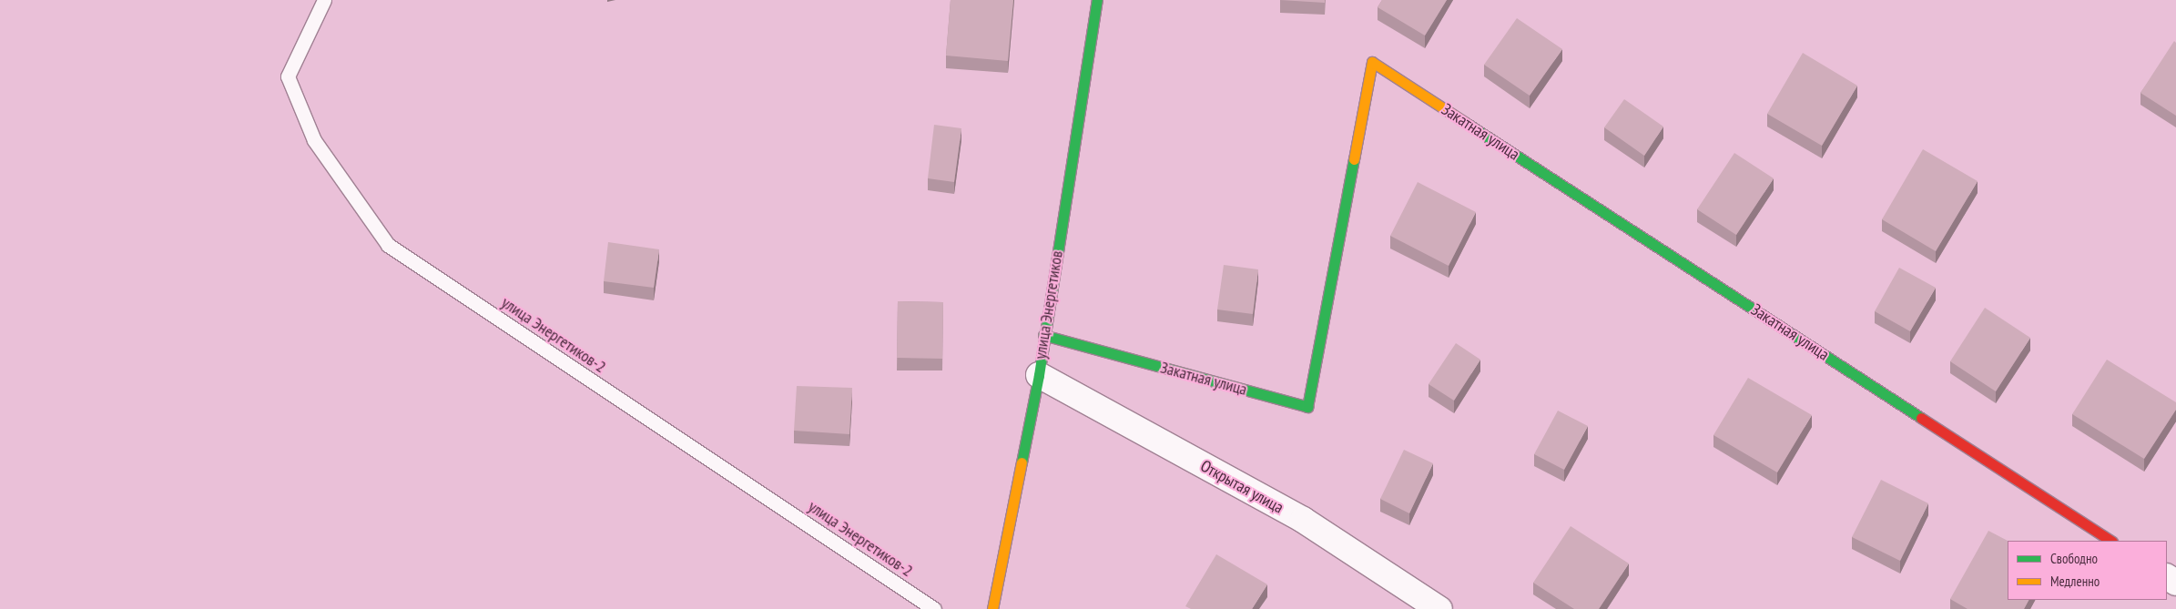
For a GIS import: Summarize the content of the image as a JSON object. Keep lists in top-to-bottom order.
{
  "streets": {
    "street": ["Закатная улица", "улица Энергетиков", "Открытая улица"],
    "lane": ["улица Энергетиков-2"]
  },
  "crossings": [
    ["Закатная улица", "улица Энергетиков"],
    ["улица Энергетиков", "Открытая улица"]
  ],
  "legend": ["Свободно", "Медленно"]
}
